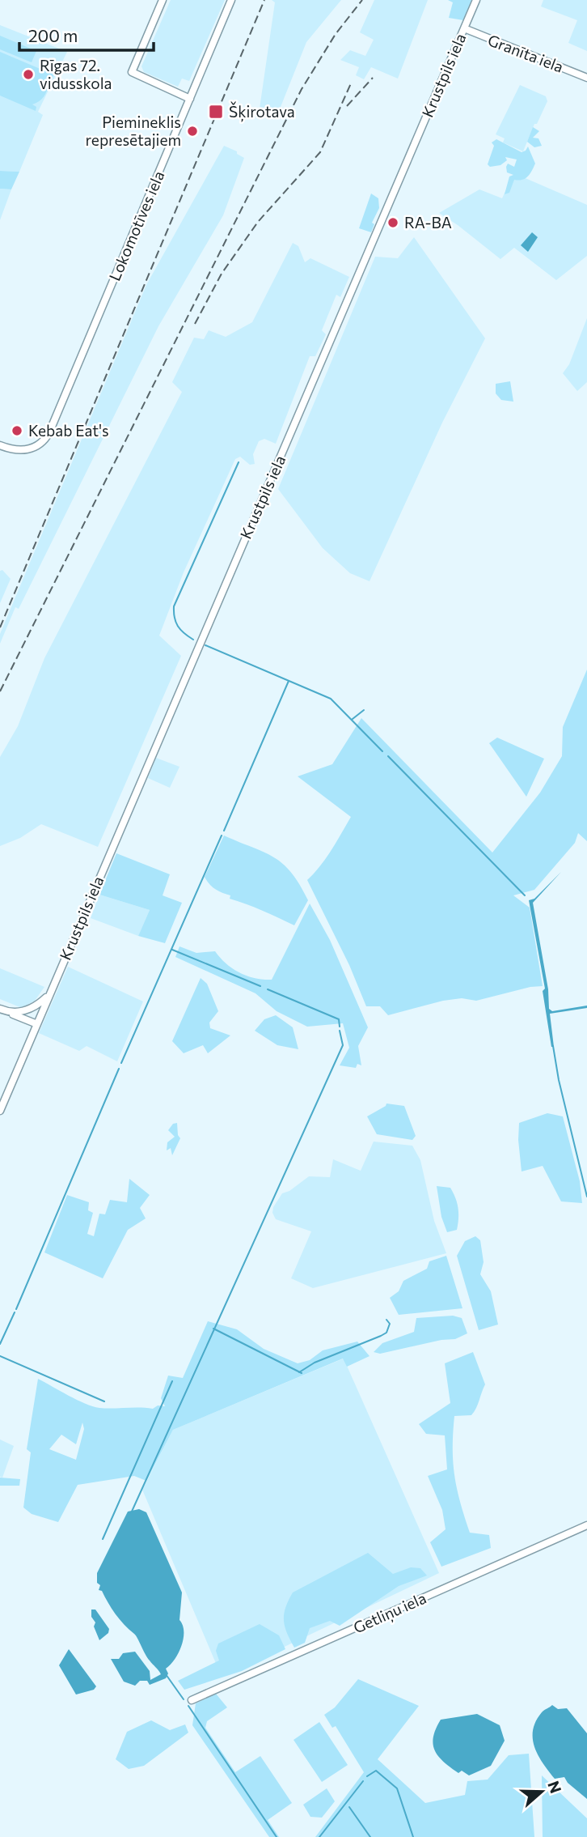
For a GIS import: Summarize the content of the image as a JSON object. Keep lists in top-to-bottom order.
{
  "streets": {
    "street": [
      "Granīta iela",
      "Krustpils iela",
      "Lokomotīves iela",
      "Getliņu iela"
    ]
  },
  "crossings": [
    ["Granīta iela", "Krustpils iela"]
  ],
  "places": {
    "other": [
      "Rīgas 72. vidusskola",
      "Piemineklis represētajiem",
      "RA-BA",
      "Kebab Eat's"
    ],
    "transit": ["Šķirotava"]
  },
  "scale_bar": "200 m",
  "north": "right"
}
